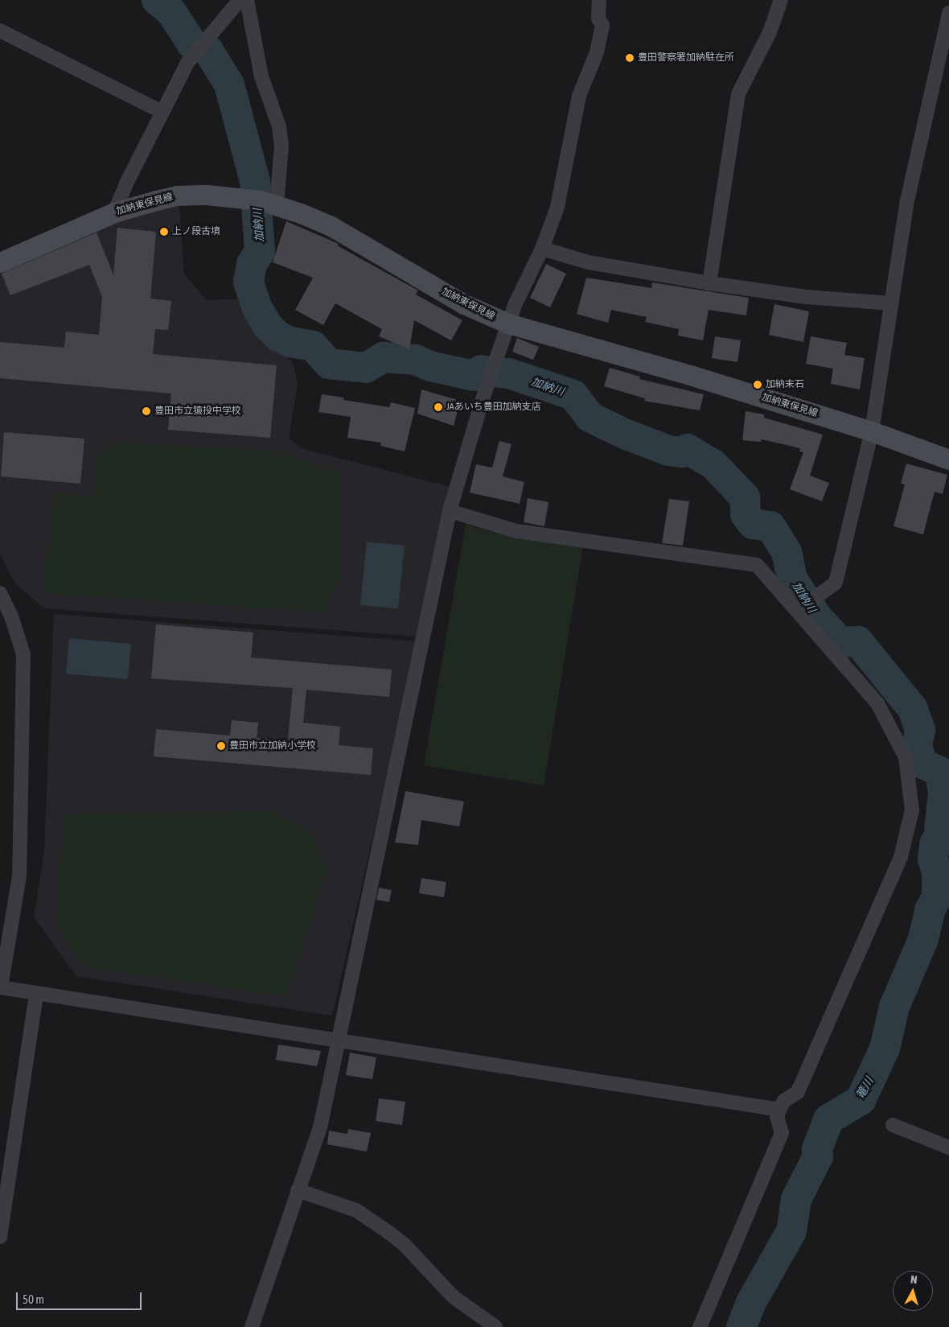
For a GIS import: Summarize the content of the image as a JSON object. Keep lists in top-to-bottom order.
{
  "streets": {
    "main road": ["加納東保見線"]
  },
  "water": ["加納川", "篭川"],
  "places": [
    "豊田警察署加納駐在所",
    "上ノ段古墳",
    "加納末石",
    "JAあいち豊田加納支店",
    "豊田市立猿投中学校",
    "豊田市立加納小学校"
  ],
  "scale_bar": "50 m",
  "north": "top"
}
